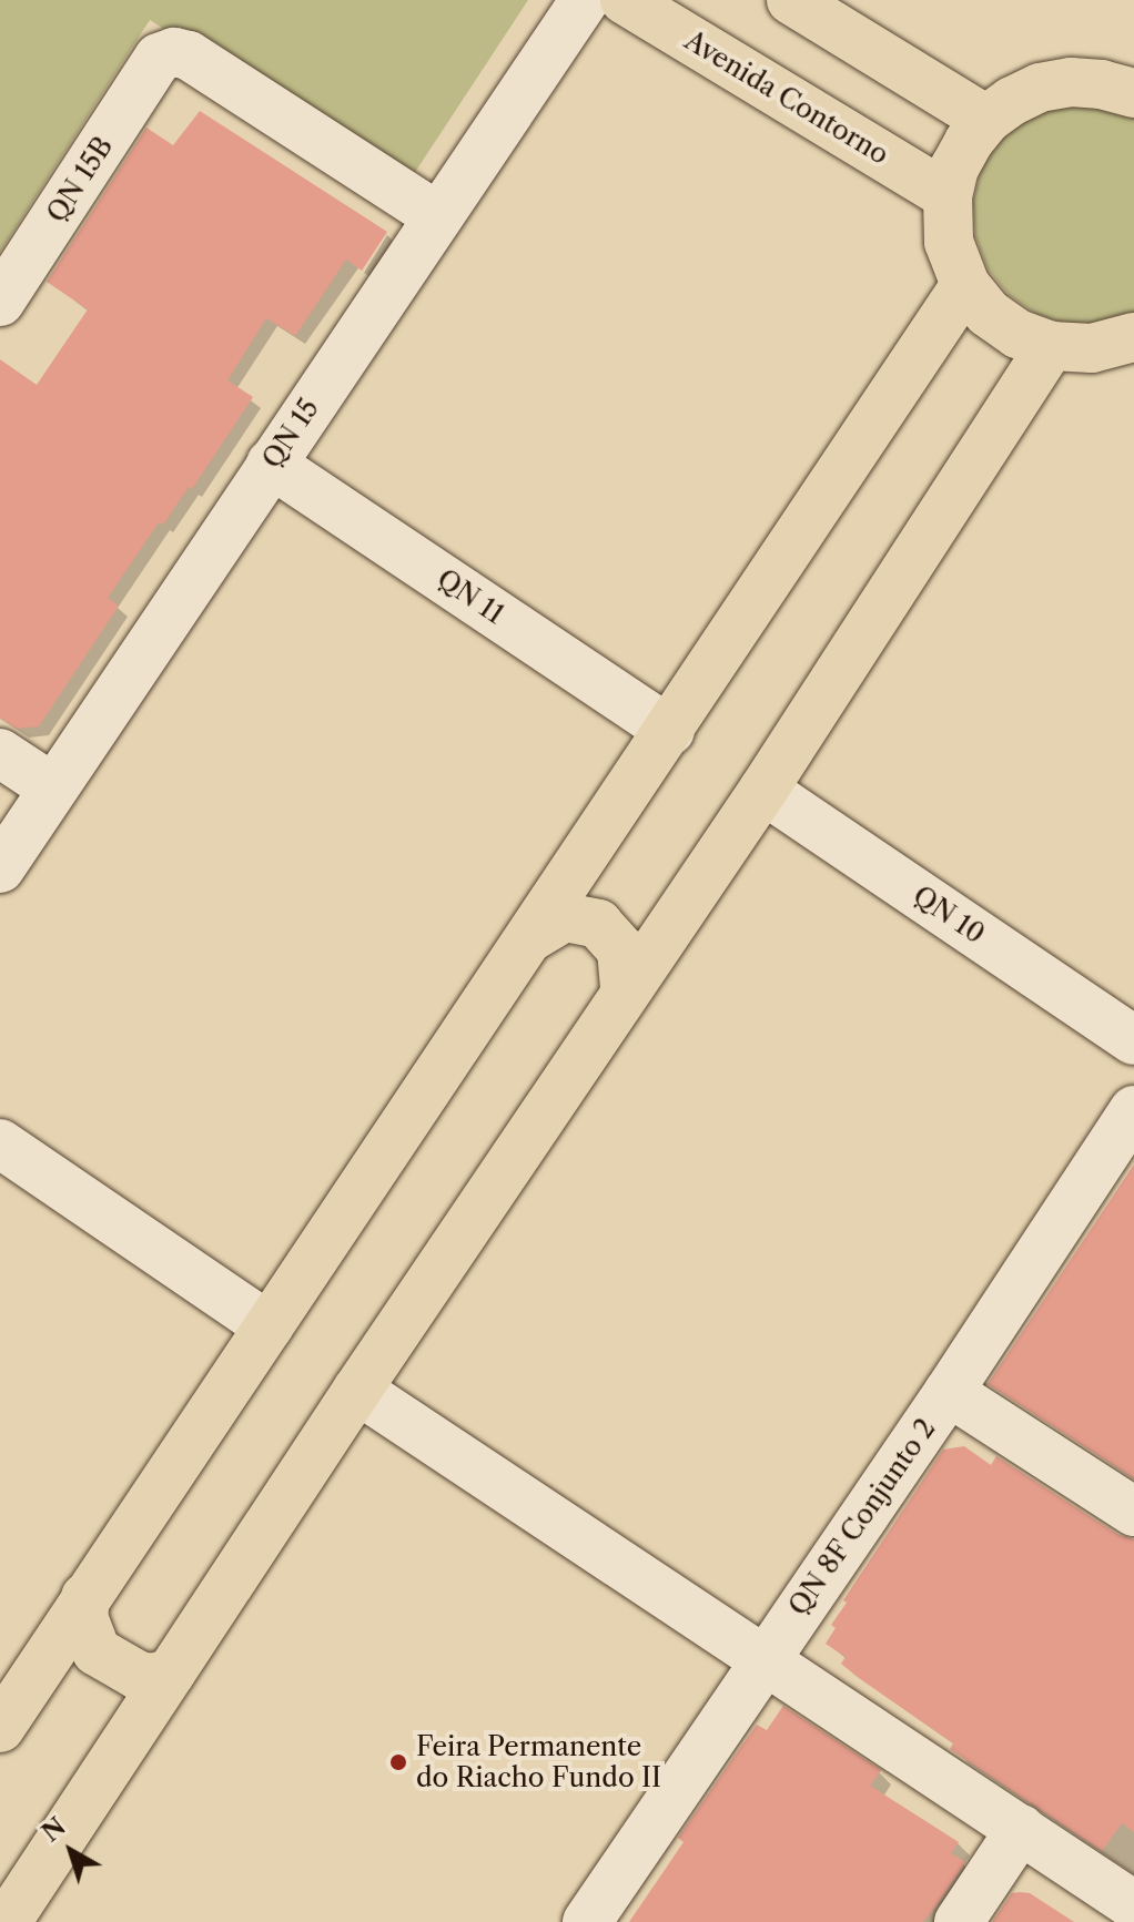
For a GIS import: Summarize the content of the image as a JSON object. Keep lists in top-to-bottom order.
{
  "streets": {
    "main road": ["Avenida Contorno"],
    "street": [
      "QN 15B",
      "QN 15",
      "QN 11",
      "QN 10",
      "QN 8F Conjunto 2"
    ]
  },
  "crossings": [
    ["QN 15B", "QN 15"],
    ["QN 15", "QN 11"]
  ],
  "places": ["Feira Permanente do Riacho Fundo II"],
  "north": "top left"
}
